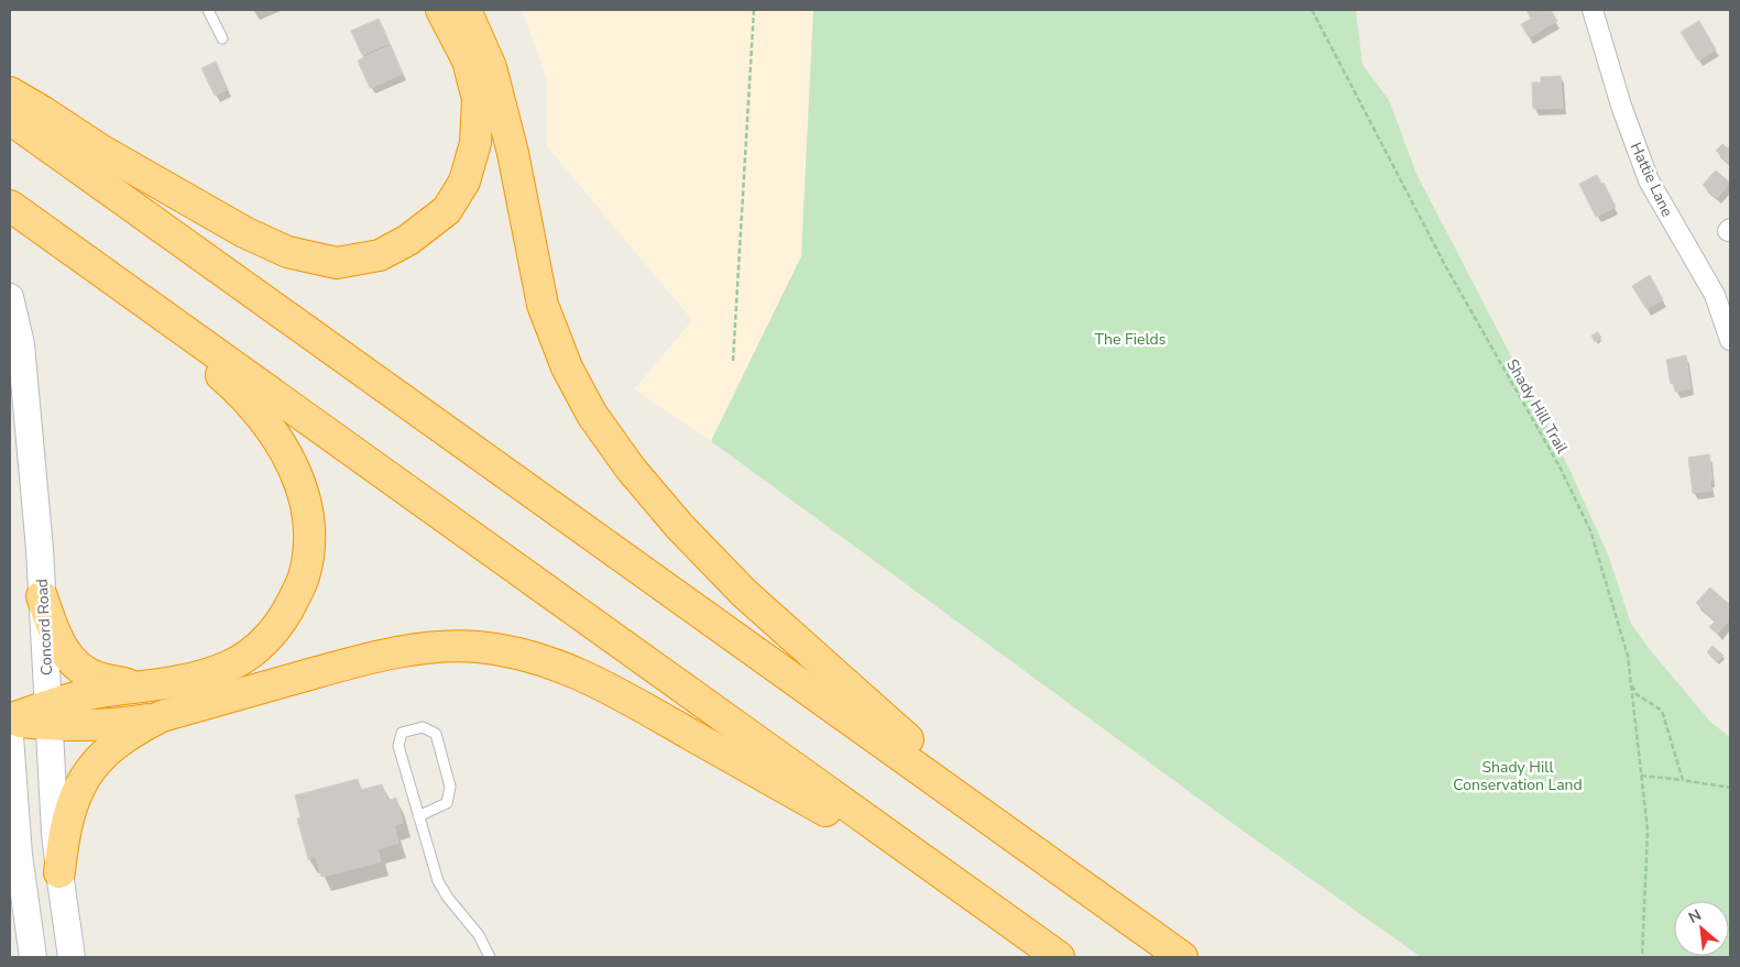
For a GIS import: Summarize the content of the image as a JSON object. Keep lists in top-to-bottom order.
{
  "streets": {
    "main road": ["Concord Road"],
    "street": ["Hattie Lane"],
    "path": ["Shady Hill Trail"]
  },
  "parks": ["The Fields", "Shady Hill Conservation Land"],
  "north": "top left"
}
